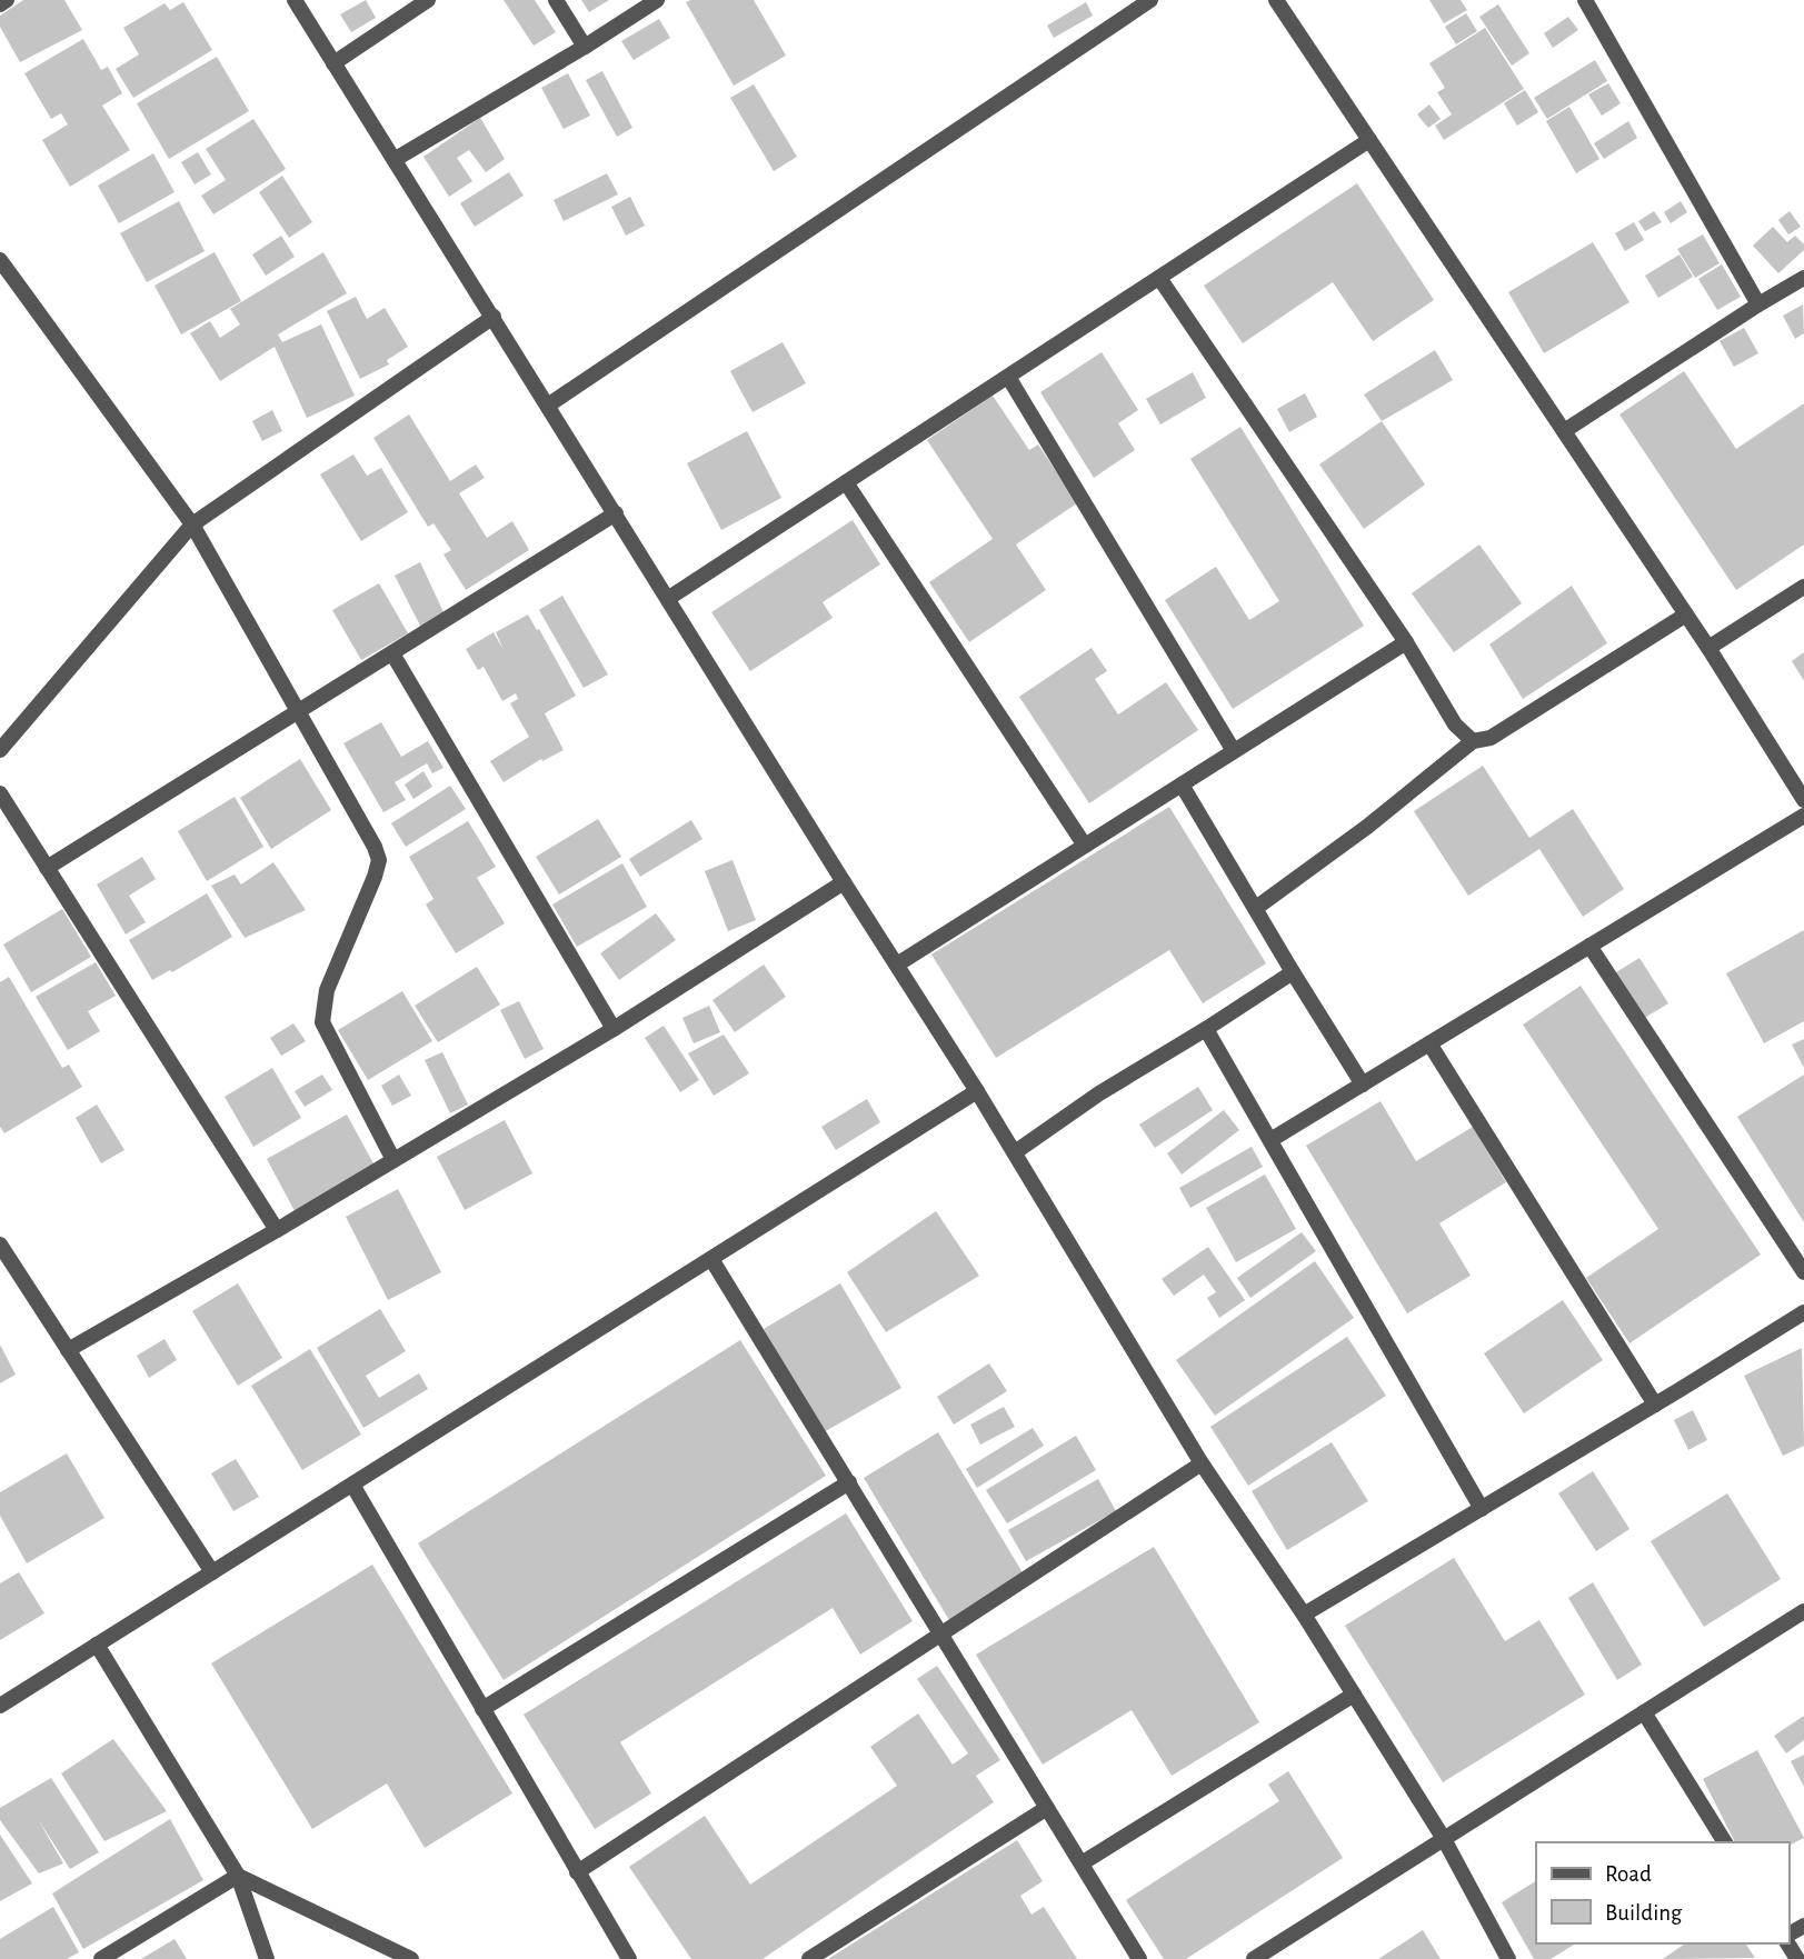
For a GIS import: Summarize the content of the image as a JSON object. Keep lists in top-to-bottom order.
{
  "legend": ["Road", "Building"]
}
